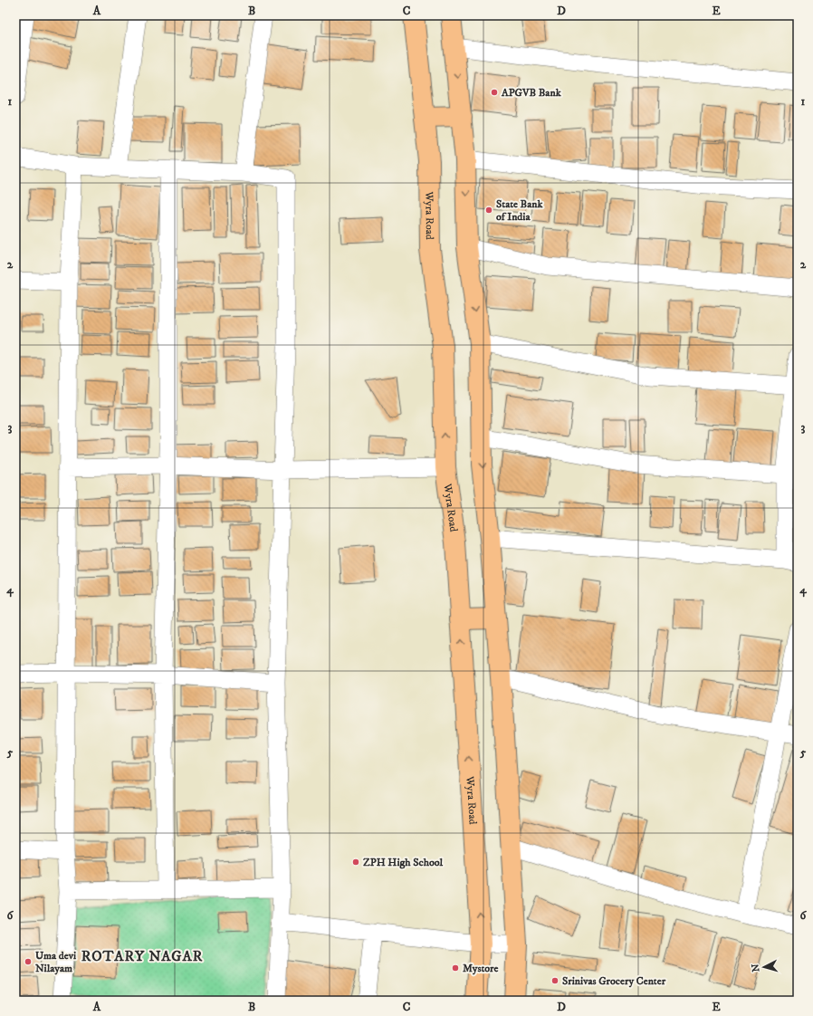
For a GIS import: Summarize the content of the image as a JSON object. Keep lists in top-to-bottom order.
{
  "streets": {
    "main road": ["Wyra Road"]
  },
  "districts": ["ROTARY NAGAR"],
  "places": [
    "APGVB Bank",
    "State Bank of India",
    "ZPH High School",
    "Uma devi Nilayam",
    "Mystore",
    "Srinivas Grocery Center"
  ],
  "north": "left",
  "grid": {
    "columns": [
      "A",
      "B",
      "C",
      "D",
      "E"
    ],
    "rows": [
      "1",
      "2",
      "3",
      "4",
      "5",
      "6"
    ]
  }
}
